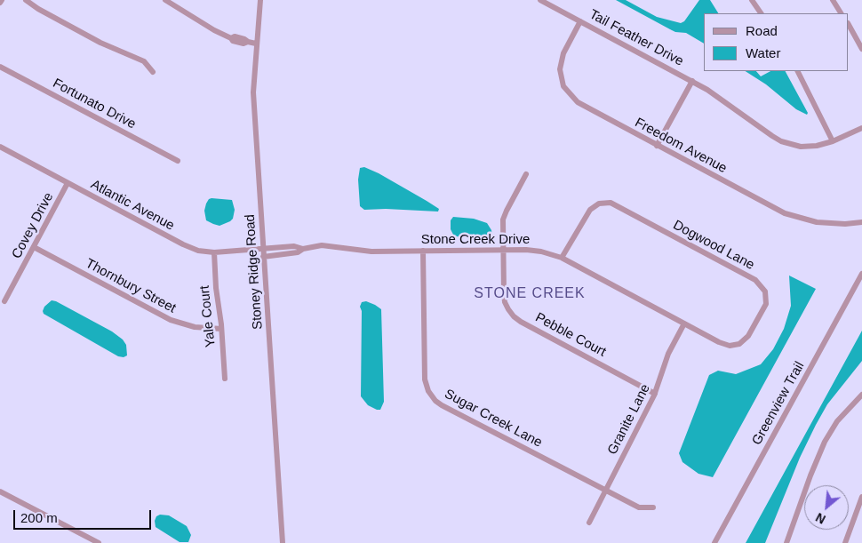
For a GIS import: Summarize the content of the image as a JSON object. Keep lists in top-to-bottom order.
{
  "streets": {
    "street": [
      "Tail Feather Drive",
      "Fortunato Drive",
      "Freedom Avenue",
      "Atlantic Avenue",
      "Covey Drive",
      "Stone Creek Drive",
      "Dogwood Lane",
      "Stoney Ridge Road",
      "Thornbury Street",
      "Yale Court",
      "Pebble Court",
      "Greenview Trail",
      "Sugar Creek Lane",
      "Granite Lane"
    ]
  },
  "crossings": [
    ["Tail Feather Drive", "Freedom Avenue"],
    ["Atlantic Avenue", "Covey Drive"],
    ["Atlantic Avenue", "Stone Creek Drive"],
    ["Atlantic Avenue", "Stoney Ridge Road"],
    ["Atlantic Avenue", "Yale Court"],
    ["Covey Drive", "Thornbury Street"],
    ["Stone Creek Drive", "Dogwood Lane"],
    ["Stone Creek Drive", "Stoney Ridge Road"],
    ["Stone Creek Drive", "Pebble Court"],
    ["Stone Creek Drive", "Sugar Creek Lane"],
    ["Stone Creek Drive", "Granite Lane"],
    ["Dogwood Lane", "Granite Lane"],
    ["Thornbury Street", "Yale Court"],
    ["Pebble Court", "Granite Lane"],
    ["Sugar Creek Lane", "Granite Lane"]
  ],
  "districts": ["STONE CREEK"],
  "legend": ["Road", "Water"],
  "scale_bar": "200 m",
  "north": "bottom left"
}
